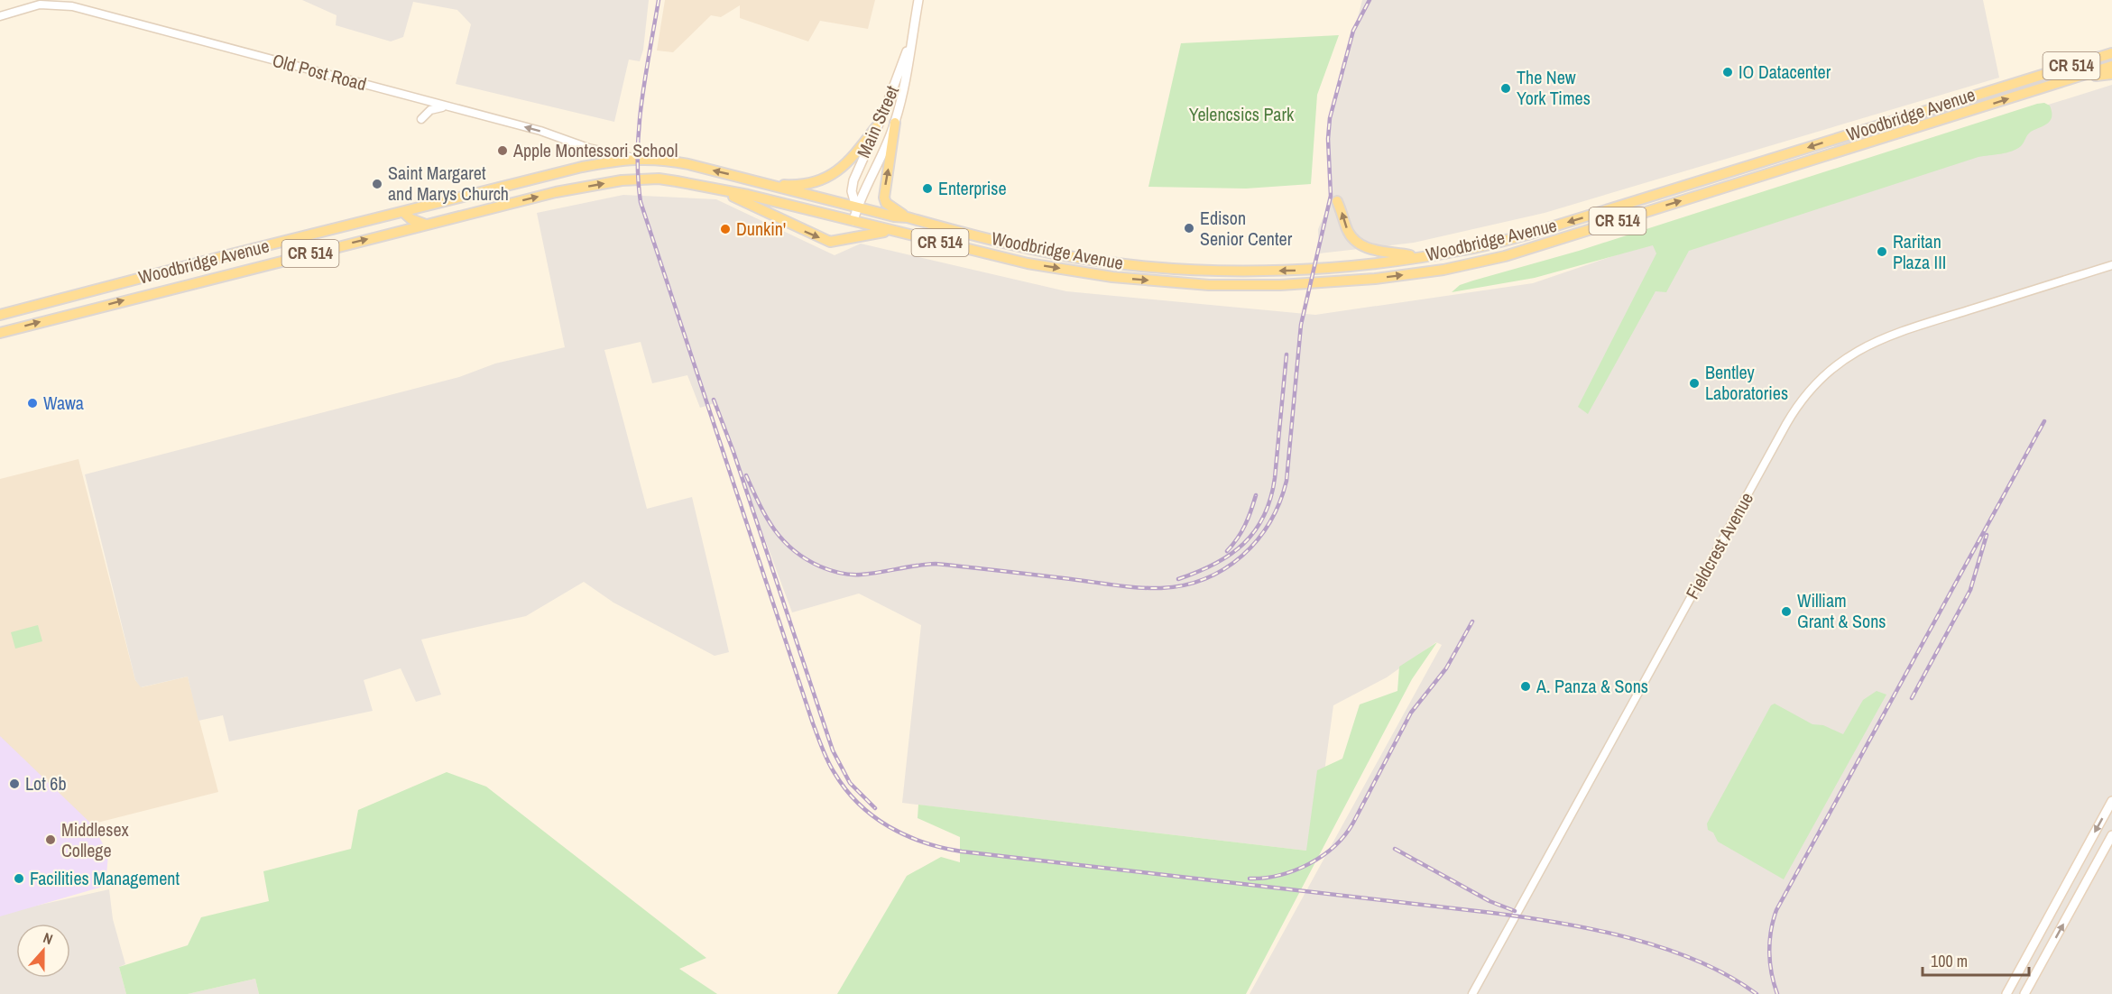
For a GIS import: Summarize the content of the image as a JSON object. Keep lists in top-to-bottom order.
{
  "streets": {
    "main road": ["CR 514", "Woodbridge Avenue", "Main Street"],
    "street": ["Old Post Road", "Fieldcrest Avenue"]
  },
  "crossings": [
    ["Old Post Road", "Woodbridge Avenue"],
    ["Woodbridge Avenue", "Main Street"]
  ],
  "parks": ["Yelencsics Park"],
  "places": [
    "IO Datacenter",
    "The New York Times",
    "Apple Montessori School",
    "Saint Margaret and Marys Church",
    "Enterprise",
    "Edison Senior Center",
    "Dunkin'",
    "Raritan Plaza III",
    "Bentley Laboratories",
    "Wawa",
    "William Grant & Sons",
    "A. Panza & Sons",
    "Lot 6b",
    "Middlesex College",
    "Facilities Management"
  ],
  "scale_bar": "100 m",
  "north": "top"
}
